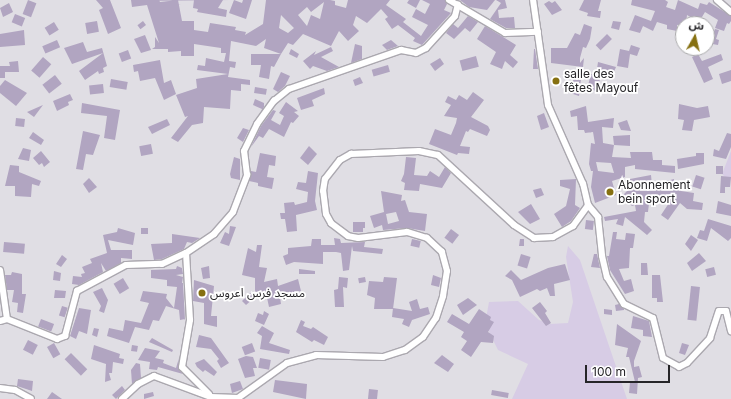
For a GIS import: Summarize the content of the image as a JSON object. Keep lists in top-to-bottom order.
{
  "places": ["salle des fêtes Mayouf", "Abonnement bein sport", "مسجد فرس اعروس"],
  "scale_bar": "100 m",
  "north": "top"
}
